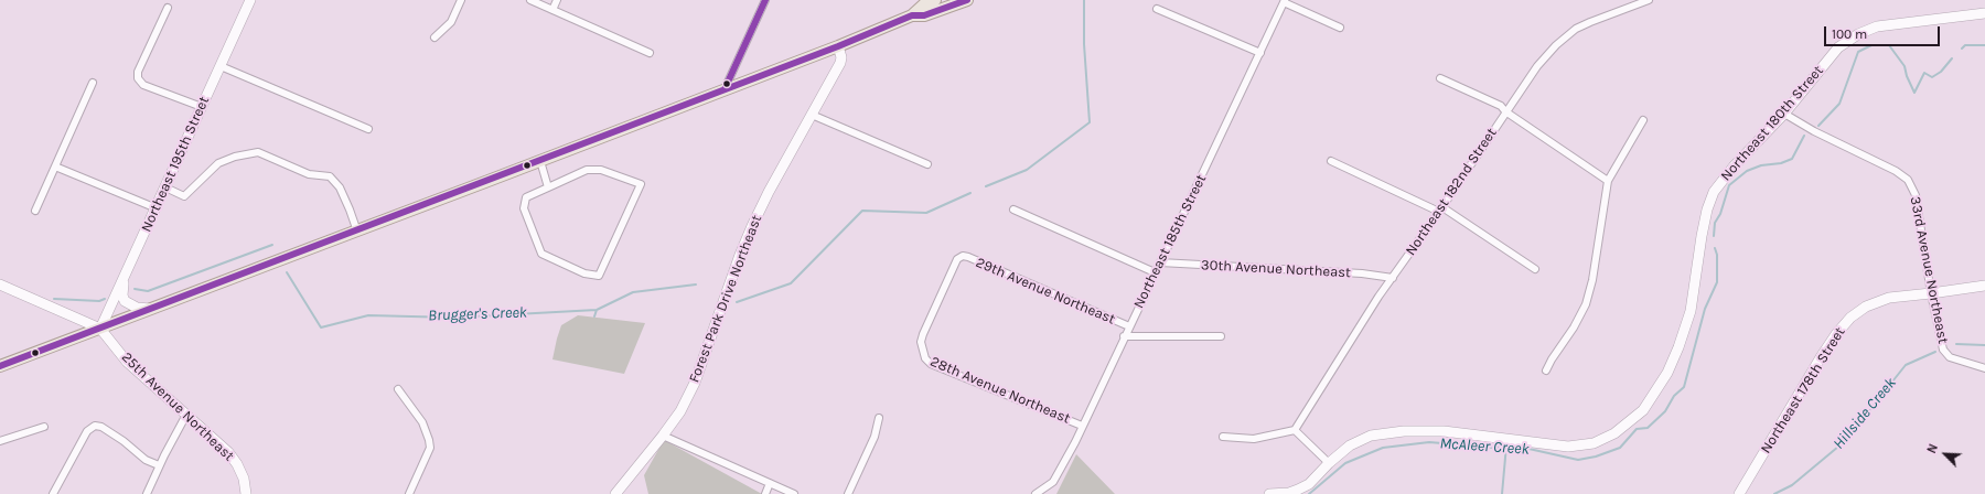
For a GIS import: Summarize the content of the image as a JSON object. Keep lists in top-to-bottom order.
{
  "streets": {
    "street": [
      "Northeast 180th Street",
      "Northeast 195th Street",
      "Northeast 182nd Street",
      "Northeast 185th Street",
      "30th Avenue Northeast",
      "33rd Avenue Northeast",
      "29th Avenue Northeast",
      "Forest Park Drive Northeast",
      "28th Avenue Northeast",
      "Northeast 178th Street",
      "25th Avenue Northeast"
    ]
  },
  "crossings": [
    ["Northeast 180th Street", "33rd Avenue Northeast"],
    ["Northeast 195th Street", "25th Avenue Northeast"],
    ["Northeast 182nd Street", "30th Avenue Northeast"],
    ["Northeast 185th Street", "30th Avenue Northeast"],
    ["Northeast 185th Street", "29th Avenue Northeast"],
    ["Northeast 185th Street", "28th Avenue Northeast"],
    ["33rd Avenue Northeast", "Northeast 178th Street"],
    ["29th Avenue Northeast", "28th Avenue Northeast"]
  ],
  "water": ["Brugger's Creek", "Hillside Creek", "McAleer Creek"],
  "scale_bar": "100 m",
  "north": "top left"
}
